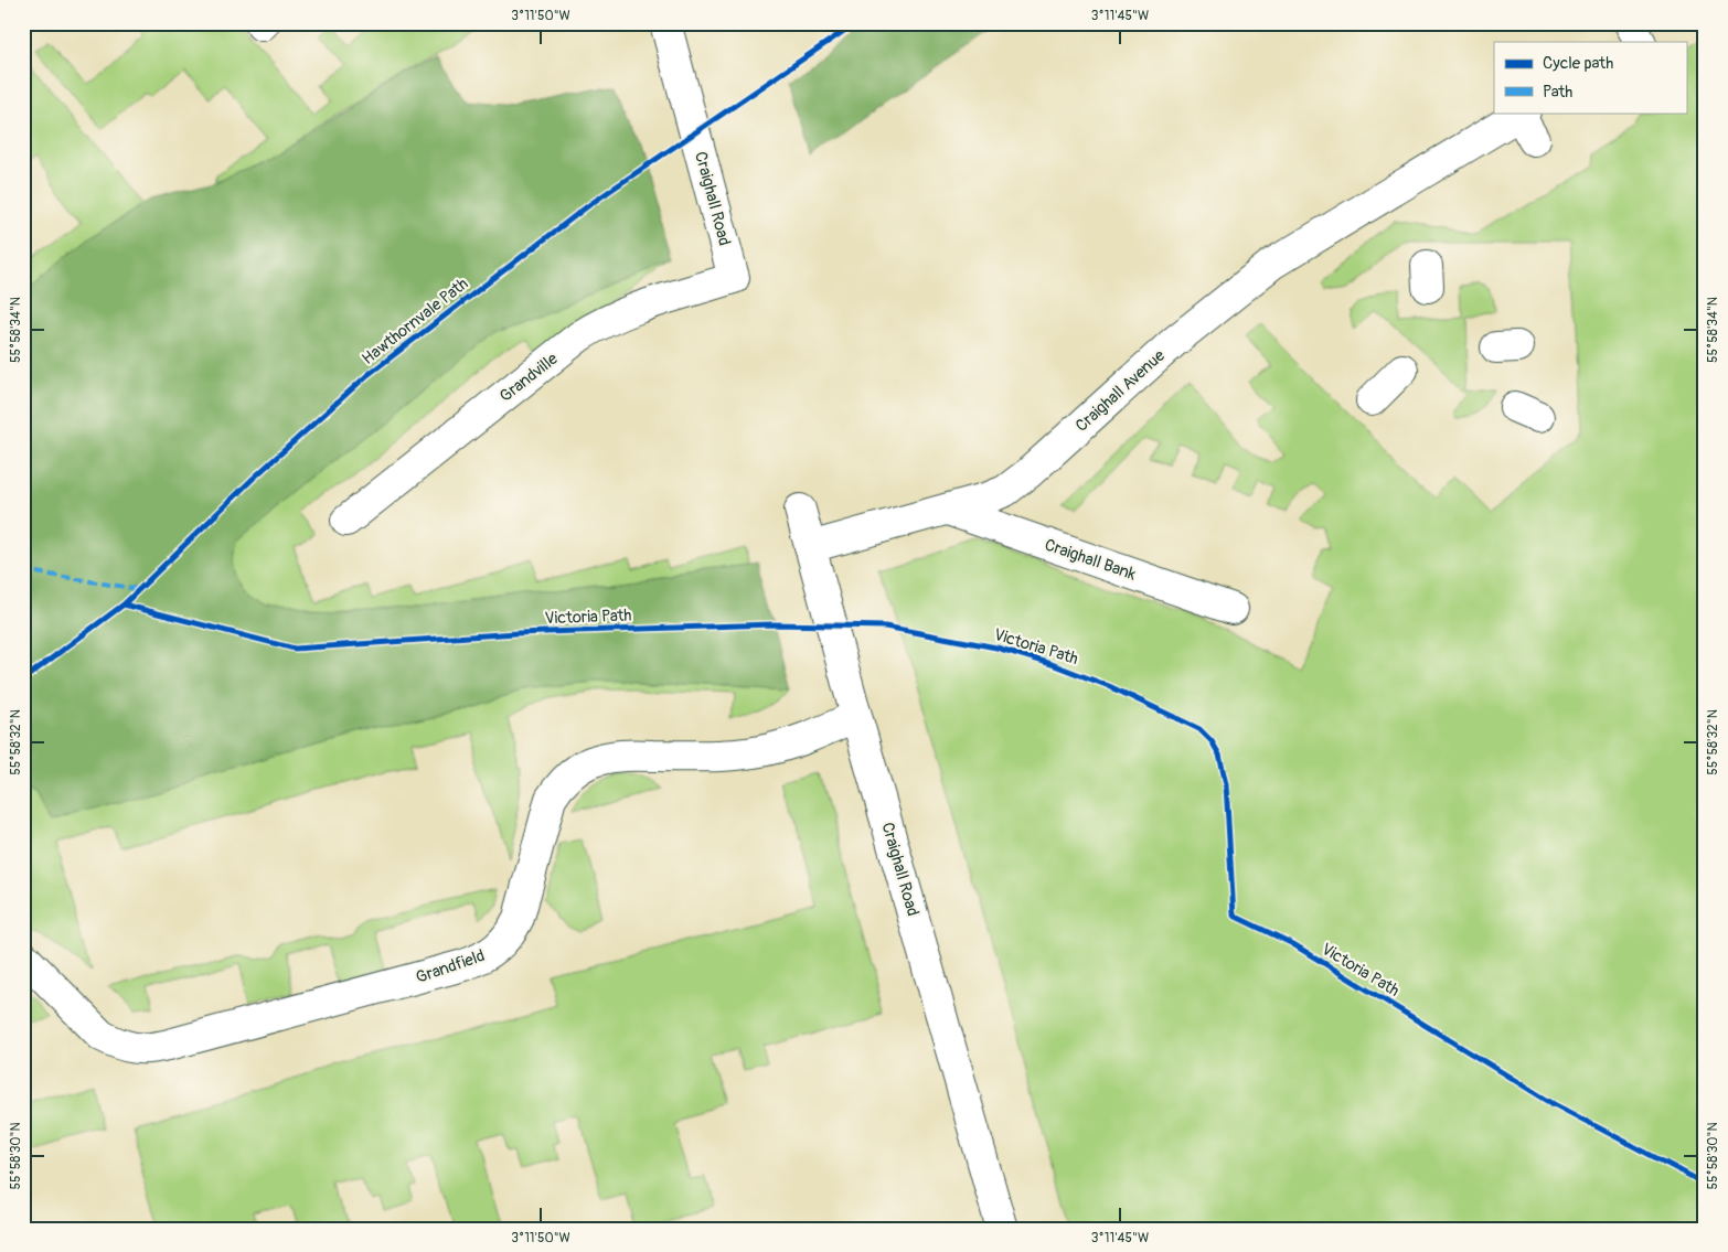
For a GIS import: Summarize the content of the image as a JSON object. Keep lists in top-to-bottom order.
{
  "streets": {
    "street": [
      "Craighall Road",
      "Grandville",
      "Craighall Avenue",
      "Craighall Bank",
      "Grandfield"
    ],
    "cycle path": ["Hawthornvale Path", "Victoria Path"]
  },
  "crossings": [
    ["Craighall Road", "Grandville"],
    ["Craighall Road", "Craighall Avenue"],
    ["Craighall Road", "Grandfield"],
    ["Craighall Avenue", "Craighall Bank"]
  ],
  "legend": ["Cycle path", "Path"],
  "coordinates": [
    "3°11'50\"W",
    "3°11'45\"W",
    "55°58'34\"N",
    "55°58'32\"N",
    "55°58'30\"N"
  ]
}
